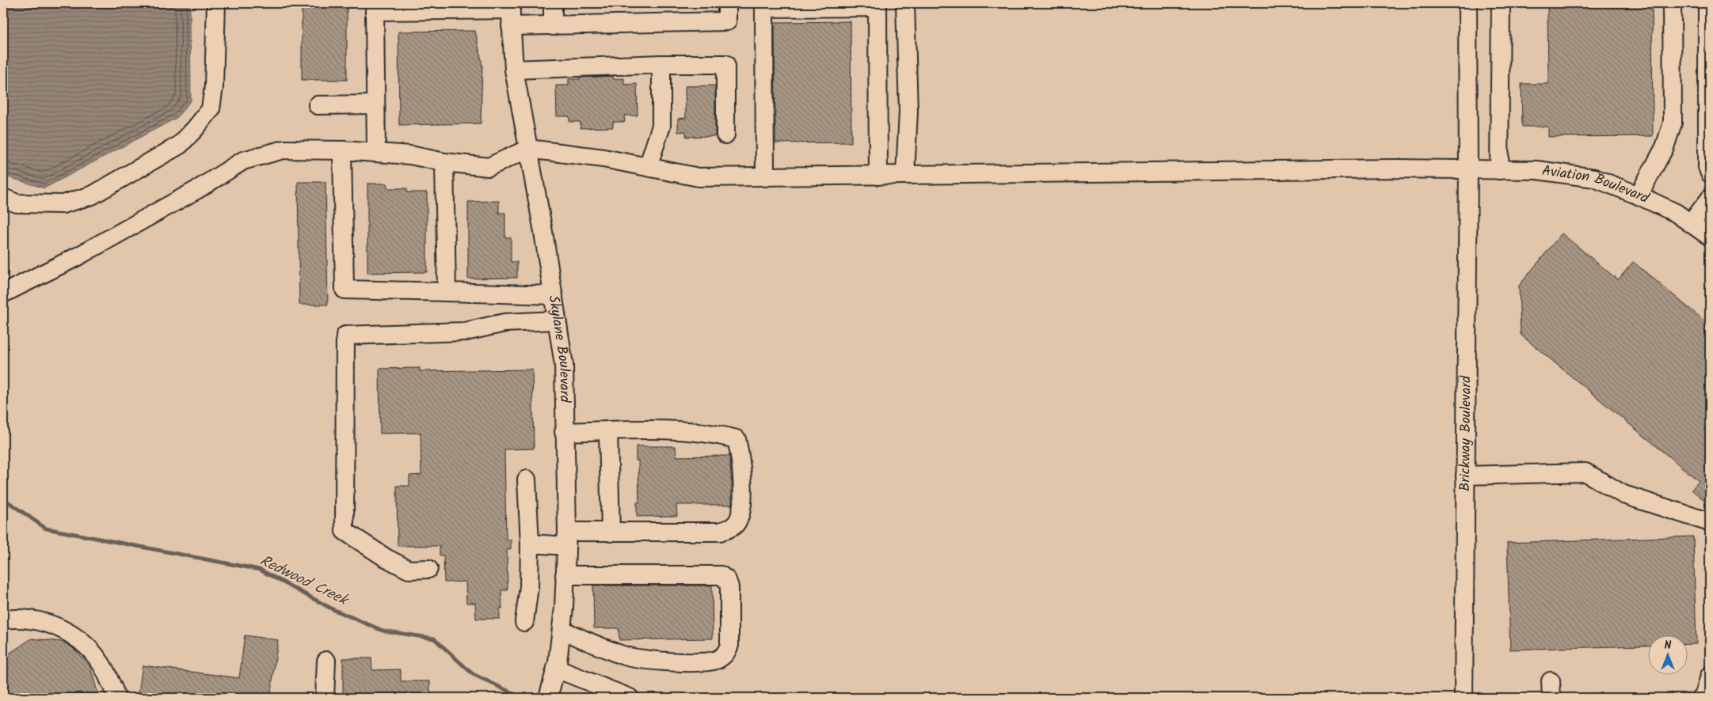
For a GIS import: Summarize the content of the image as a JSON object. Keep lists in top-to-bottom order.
{
  "streets": {
    "street": ["Aviation Boulevard", "Skylane Boulevard", "Brickway Boulevard"]
  },
  "crossings": [
    ["Aviation Boulevard", "Skylane Boulevard"],
    ["Aviation Boulevard", "Brickway Boulevard"]
  ],
  "water": ["Redwood Creek"],
  "north": "top"
}
